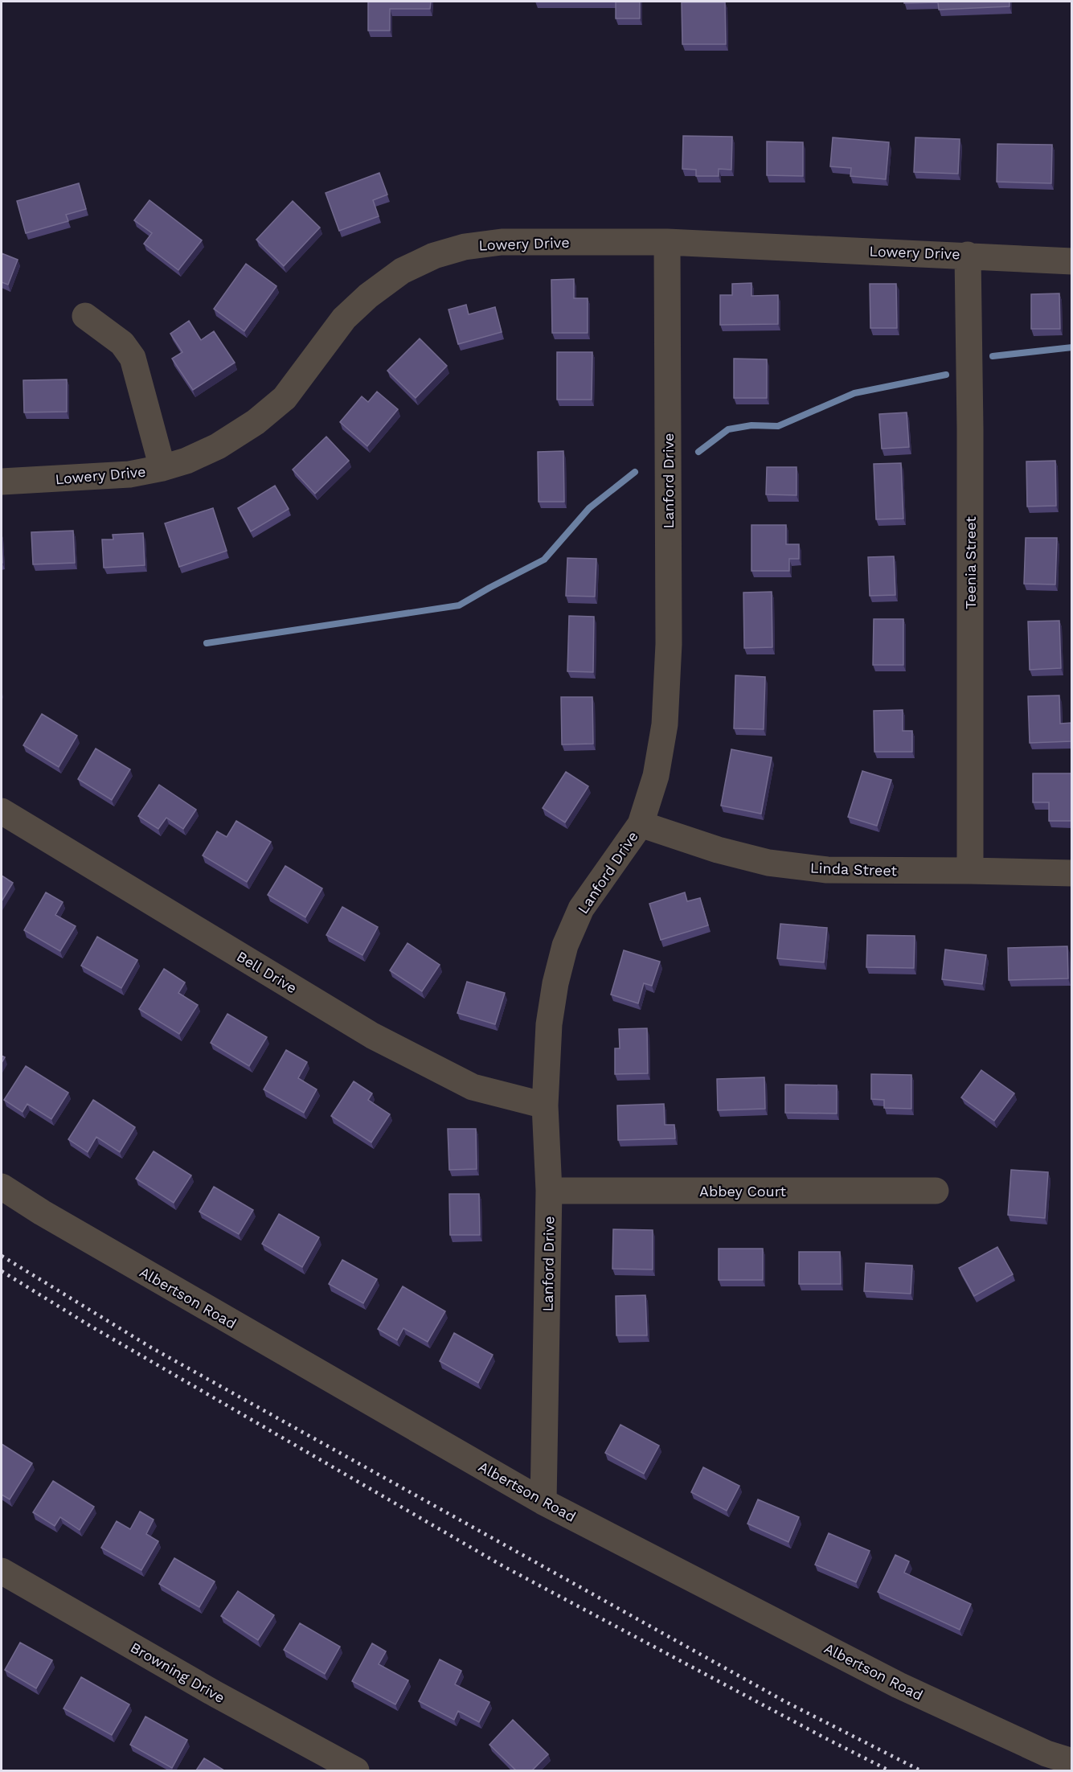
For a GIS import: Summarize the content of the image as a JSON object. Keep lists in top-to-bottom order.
{
  "streets": {
    "street": [
      "Lowery Drive",
      "Lanford Drive",
      "Teenia Street",
      "Linda Street",
      "Bell Drive",
      "Abbey Court",
      "Albertson Road",
      "Browning Drive"
    ]
  },
  "crossings": [
    ["Lowery Drive", "Lanford Drive"],
    ["Lowery Drive", "Teenia Street"],
    ["Lanford Drive", "Linda Street"],
    ["Lanford Drive", "Bell Drive"],
    ["Lanford Drive", "Abbey Court"],
    ["Lanford Drive", "Albertson Road"],
    ["Teenia Street", "Linda Street"]
  ]
}
